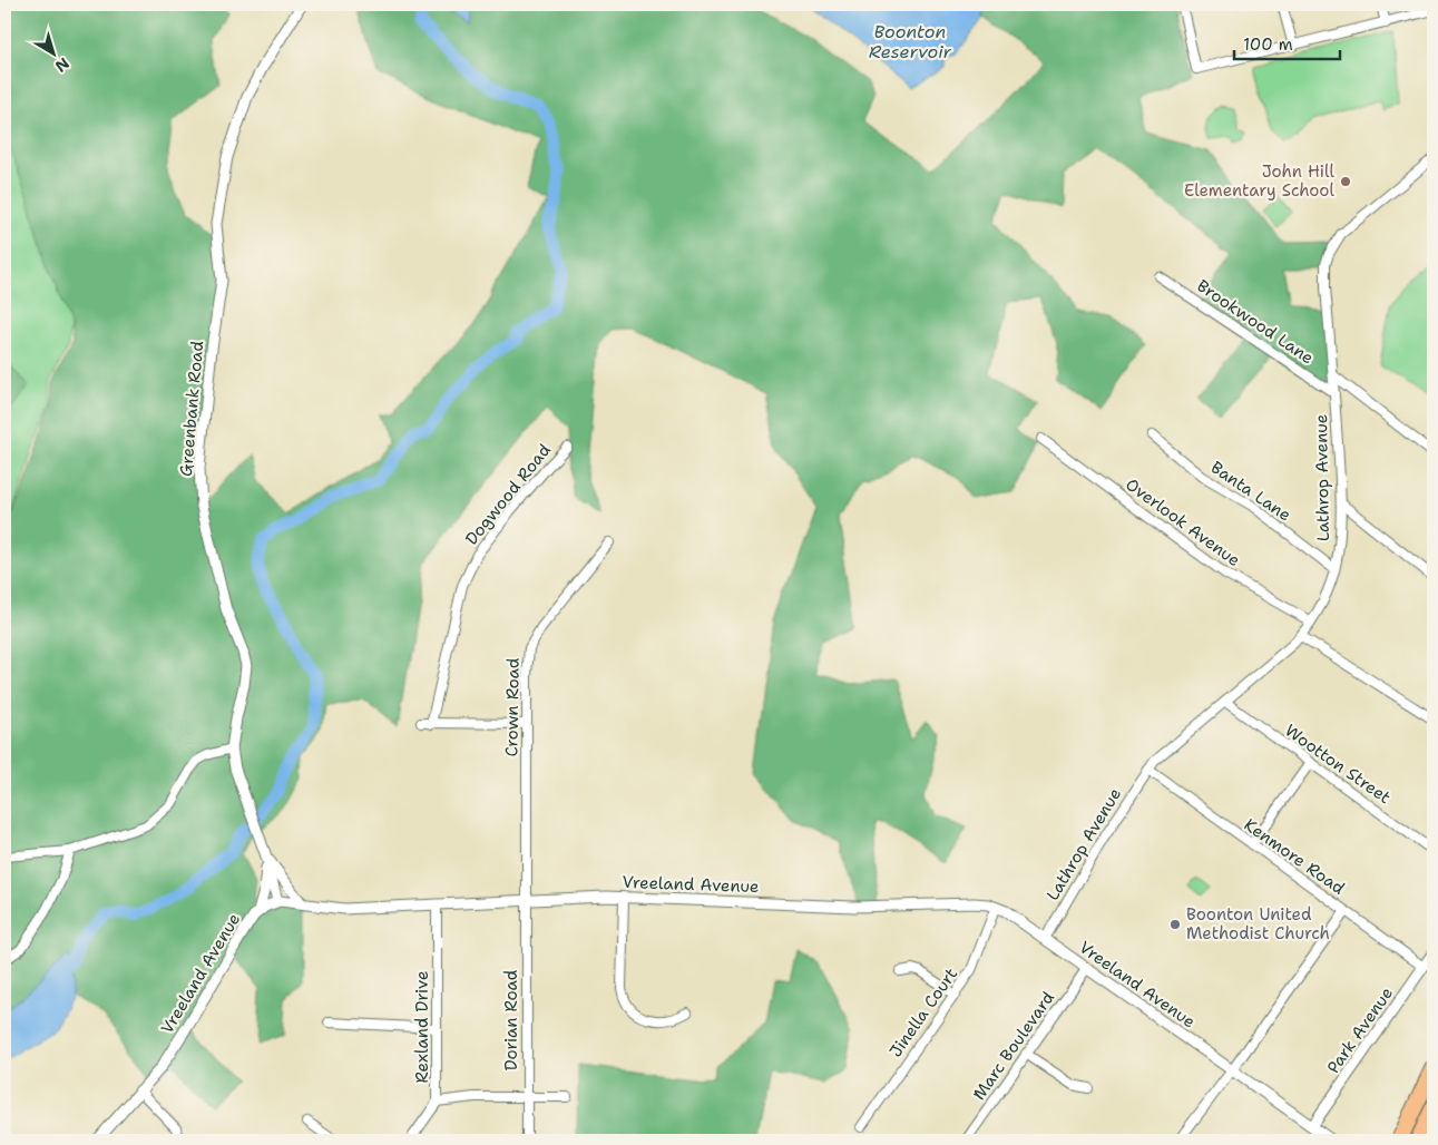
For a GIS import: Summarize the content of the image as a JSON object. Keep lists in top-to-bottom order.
{
  "streets": {
    "street": [
      "Brookwood Lane",
      "Greenbank Road",
      "Lathrop Avenue",
      "Banta Lane",
      "Dogwood Road",
      "Overlook Avenue",
      "Crown Road",
      "Wootton Street",
      "Kenmore Road",
      "Vreeland Avenue",
      "Jinella Court",
      "Dorian Road",
      "Rexland Drive",
      "Park Avenue",
      "Marc Boulevard"
    ]
  },
  "crossings": [
    ["Brookwood Lane", "Lathrop Avenue"],
    ["Greenbank Road", "Vreeland Avenue"],
    ["Lathrop Avenue", "Banta Lane"],
    ["Lathrop Avenue", "Overlook Avenue"],
    ["Lathrop Avenue", "Wootton Street"],
    ["Lathrop Avenue", "Kenmore Road"],
    ["Lathrop Avenue", "Vreeland Avenue"],
    ["Crown Road", "Vreeland Avenue"],
    ["Crown Road", "Dorian Road"],
    ["Kenmore Road", "Park Avenue"],
    ["Vreeland Avenue", "Jinella Court"],
    ["Vreeland Avenue", "Dorian Road"],
    ["Vreeland Avenue", "Rexland Drive"],
    ["Vreeland Avenue", "Park Avenue"],
    ["Vreeland Avenue", "Marc Boulevard"]
  ],
  "water": ["Boonton Reservoir"],
  "places": ["John Hill Elementary School", "Boonton United Methodist Church"],
  "scale_bar": "100 m",
  "north": "bottom right"
}
